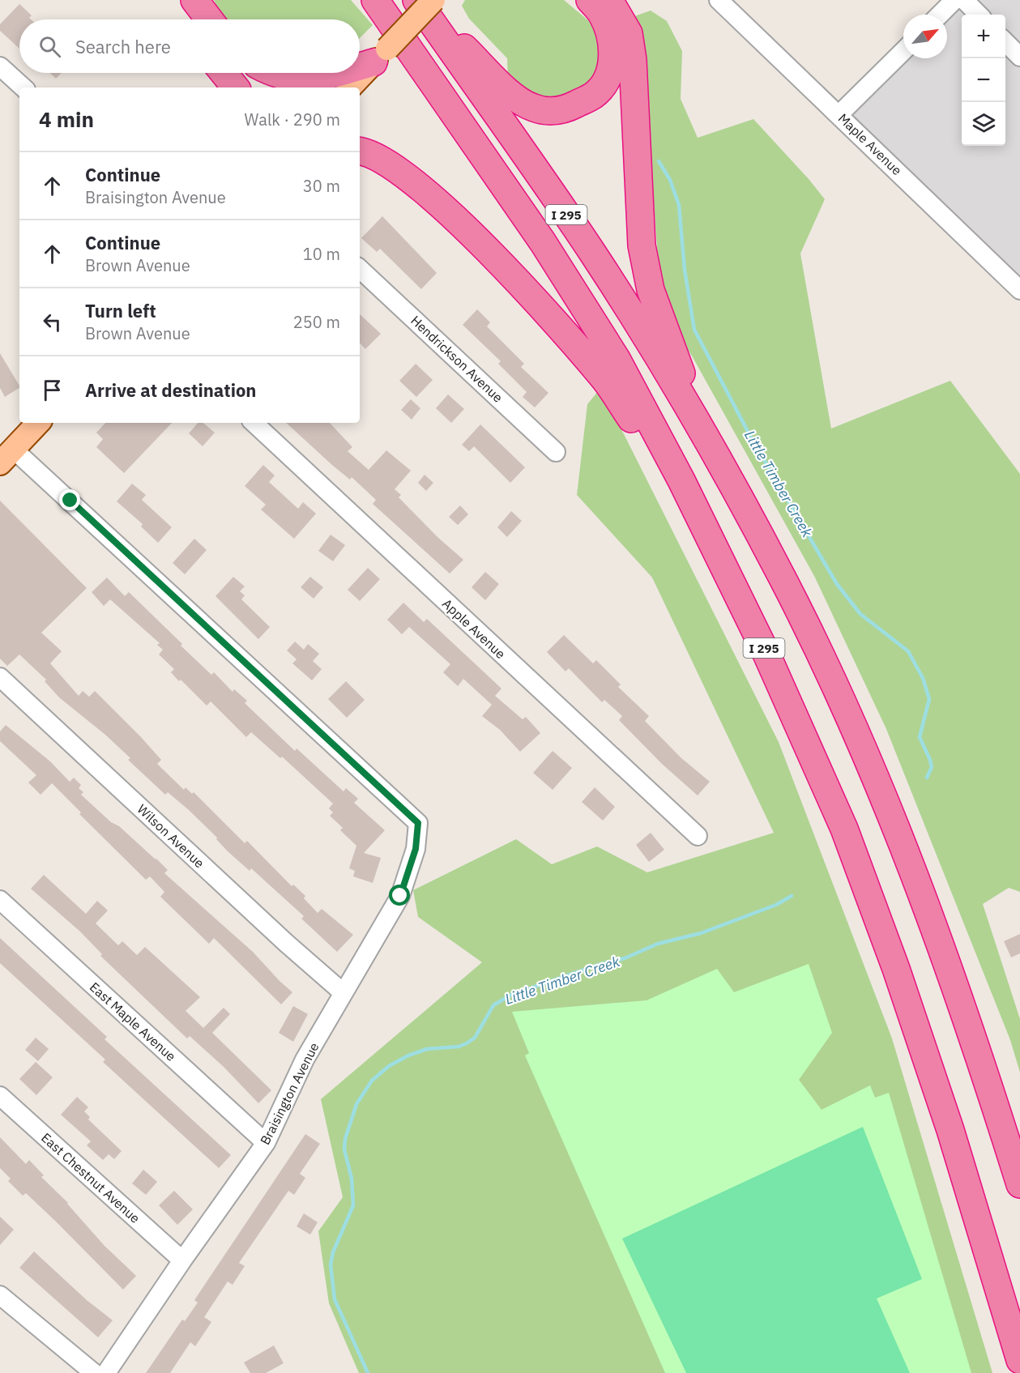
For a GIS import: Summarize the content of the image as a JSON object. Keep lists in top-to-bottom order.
{
  "streets": {
    "highway": ["I 295"],
    "street": [
      "Maple Avenue",
      "Hendrickson Avenue",
      "Apple Avenue",
      "Wilson Avenue",
      "East Maple Avenue",
      "Braisington Avenue",
      "East Chestnut Avenue"
    ]
  },
  "crossings": [
    ["Wilson Avenue", "Braisington Avenue"],
    ["East Maple Avenue", "Braisington Avenue"],
    ["Braisington Avenue", "East Chestnut Avenue"]
  ],
  "water": ["Little Timber Creek"],
  "north": "top right",
  "page": {
    "map_buttons": ["+", "−"],
    "search": "Search here",
    "heading": ["4 min", "Walk · 290 m"],
    "list": [
      ["Continue", "Braisington Avenue", "30 m"],
      ["Continue", "Brown Avenue", "10 m"],
      ["Turn left", "Brown Avenue", "250 m"],
      "Arrive at destination"
    ]
  }
}
